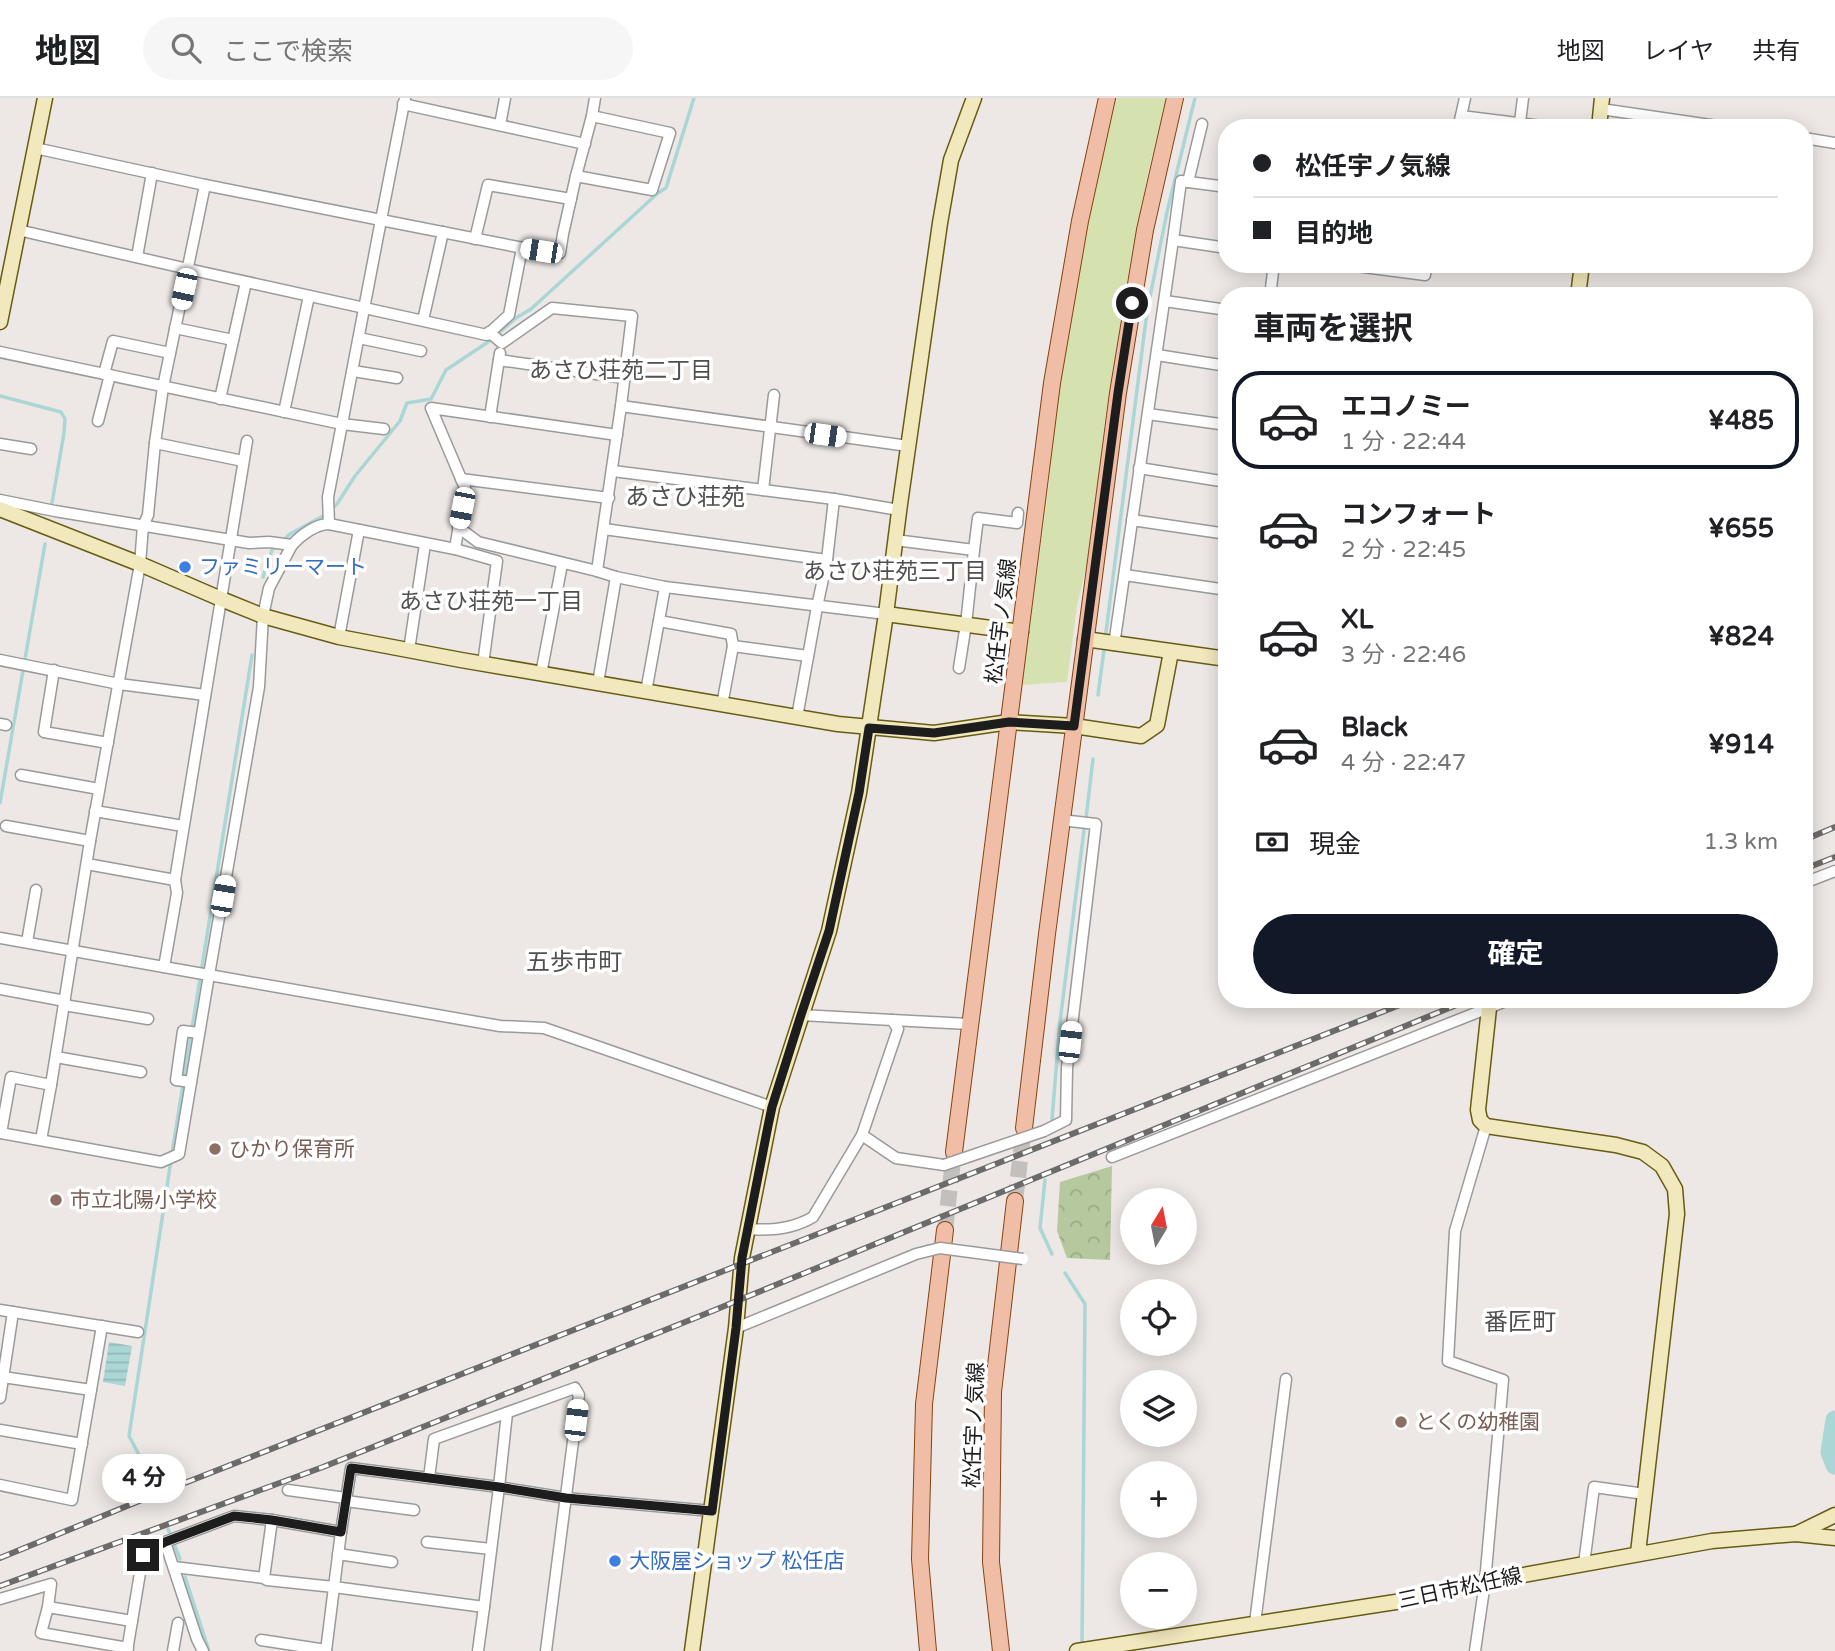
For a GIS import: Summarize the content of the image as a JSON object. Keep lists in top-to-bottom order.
{
  "streets": {
    "main road": ["松任宇ノ気線"],
    "street": ["三日市松任線"]
  },
  "districts": [
    "あさひ荘苑二丁目",
    "あさひ荘苑",
    "あさひ荘苑三丁目",
    "あさひ荘苑一丁目",
    "五歩市町",
    "番匠町"
  ],
  "places": [
    "ファミリーマート",
    "ひかり保育所",
    "市立北陽小学校",
    "とくの幼稚園",
    "大阪屋ショップ 松任店"
  ],
  "north": "top",
  "page": {
    "header": "地図",
    "search": "ここで検索",
    "nav": ["地図", "レイヤ", "共有"],
    "banner": ["松任宇ノ気線", "目的地"],
    "heading": "車両を選択",
    "list": [
      {
        "name": "エコノミー",
        "note": "1 分 · 22:44",
        "value": "¥485"
      },
      {
        "name": "コンフォート",
        "note": "2 分 · 22:45",
        "value": "¥655"
      },
      {
        "name": "XL",
        "note": "3 分 · 22:46",
        "value": "¥824"
      },
      {
        "name": "Black",
        "note": "4 分 · 22:47",
        "value": "¥914"
      }
    ],
    "pay": ["現金", "1.3 km"],
    "buttons": "確定",
    "map_buttons": ["+", "−"],
    "bubble": "4 分"
  }
}
